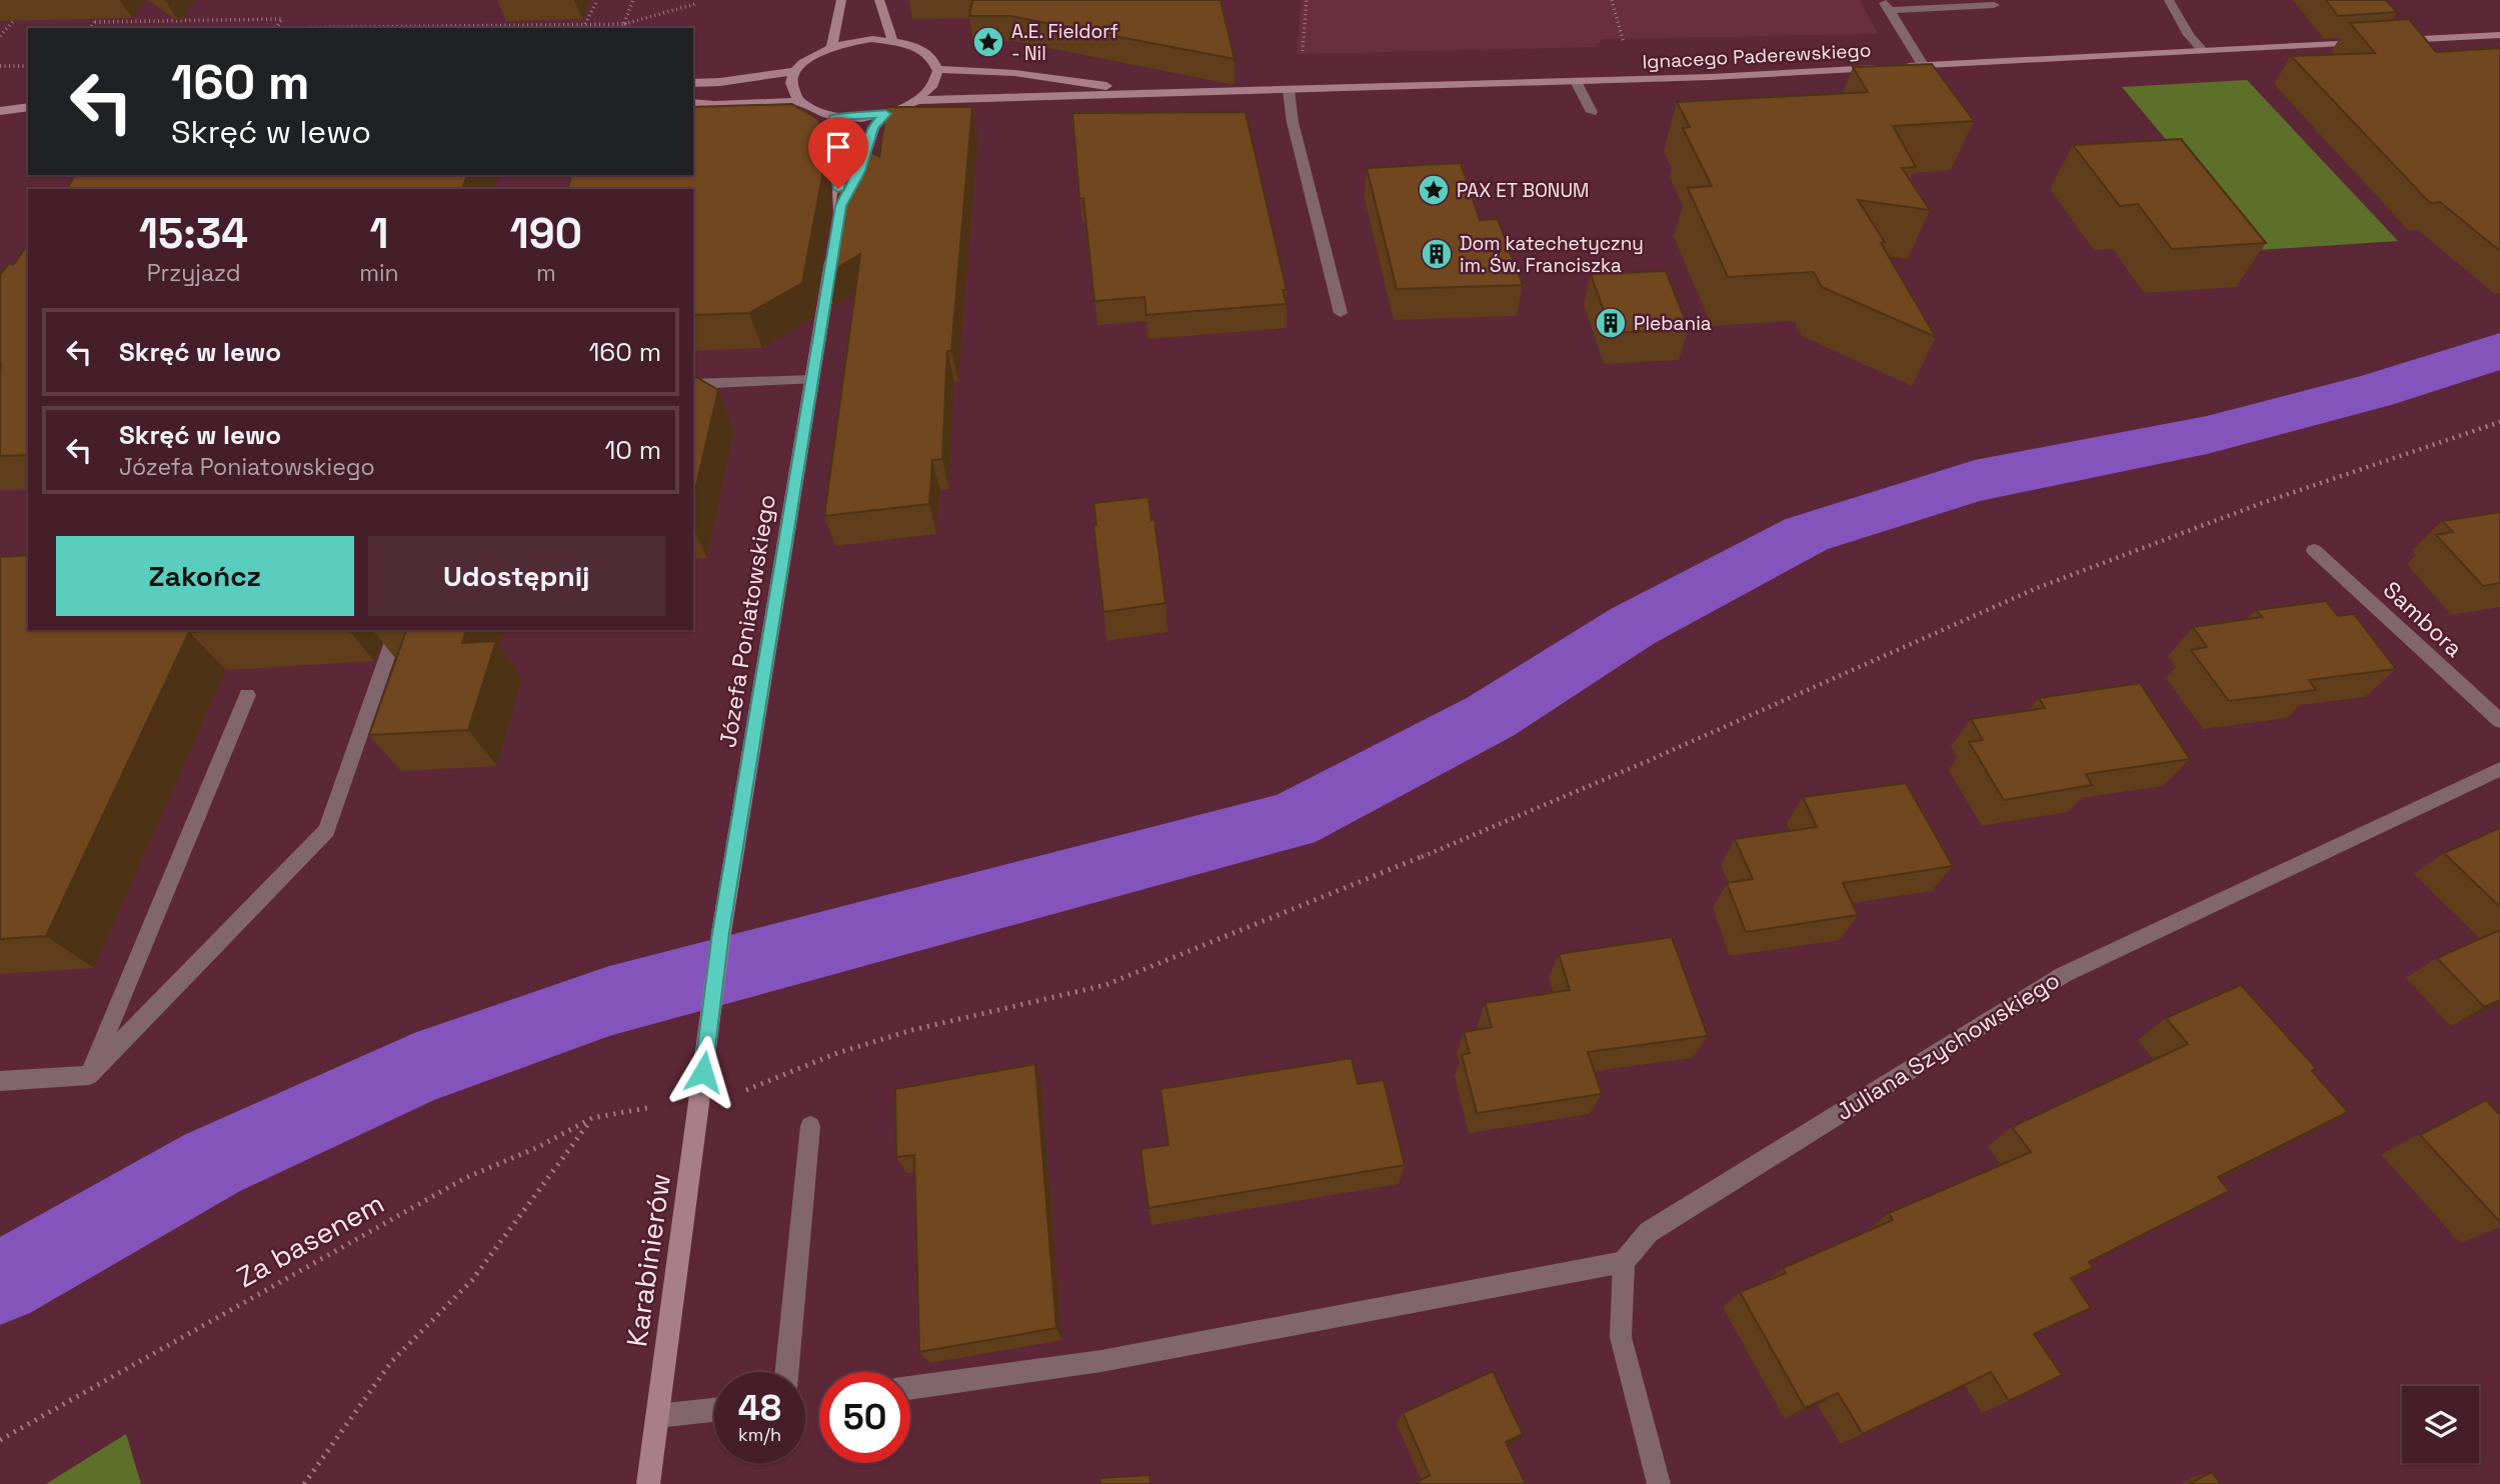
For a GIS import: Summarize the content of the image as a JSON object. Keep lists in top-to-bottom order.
{
  "streets": {
    "main road": ["Ignacego Paderewskiego", "Józefa Poniatowskiego", "Karabinierów"],
    "street": ["Sambora", "Juliana Szychowskiego"],
    "path": ["Za basenem"]
  },
  "crossings": [
    ["Józefa Poniatowskiego", "Karabinierów"]
  ],
  "places": {
    "place": ["A.E. Fieldorf - Nil", "PAX ET BONUM"],
    "building": ["Dom katechetyczny im. Św. Franciszka", "Plebania"]
  },
  "page": {
    "turn": ["160 m", "Skręć w lewo"],
    "eta": [
      "15:34",
      "Przyjazd",
      "1",
      "min",
      "190",
      "m"
    ],
    "list": [
      {
        "name": "Skręć w lewo",
        "value": "160 m"
      },
      {
        "name": "Skręć w lewo",
        "note": "Józefa Poniatowskiego",
        "value": "10 m"
      }
    ],
    "buttons": ["Zakończ", "Udostępnij"],
    "speed": "48 km/h",
    "limit": "50"
  }
}
